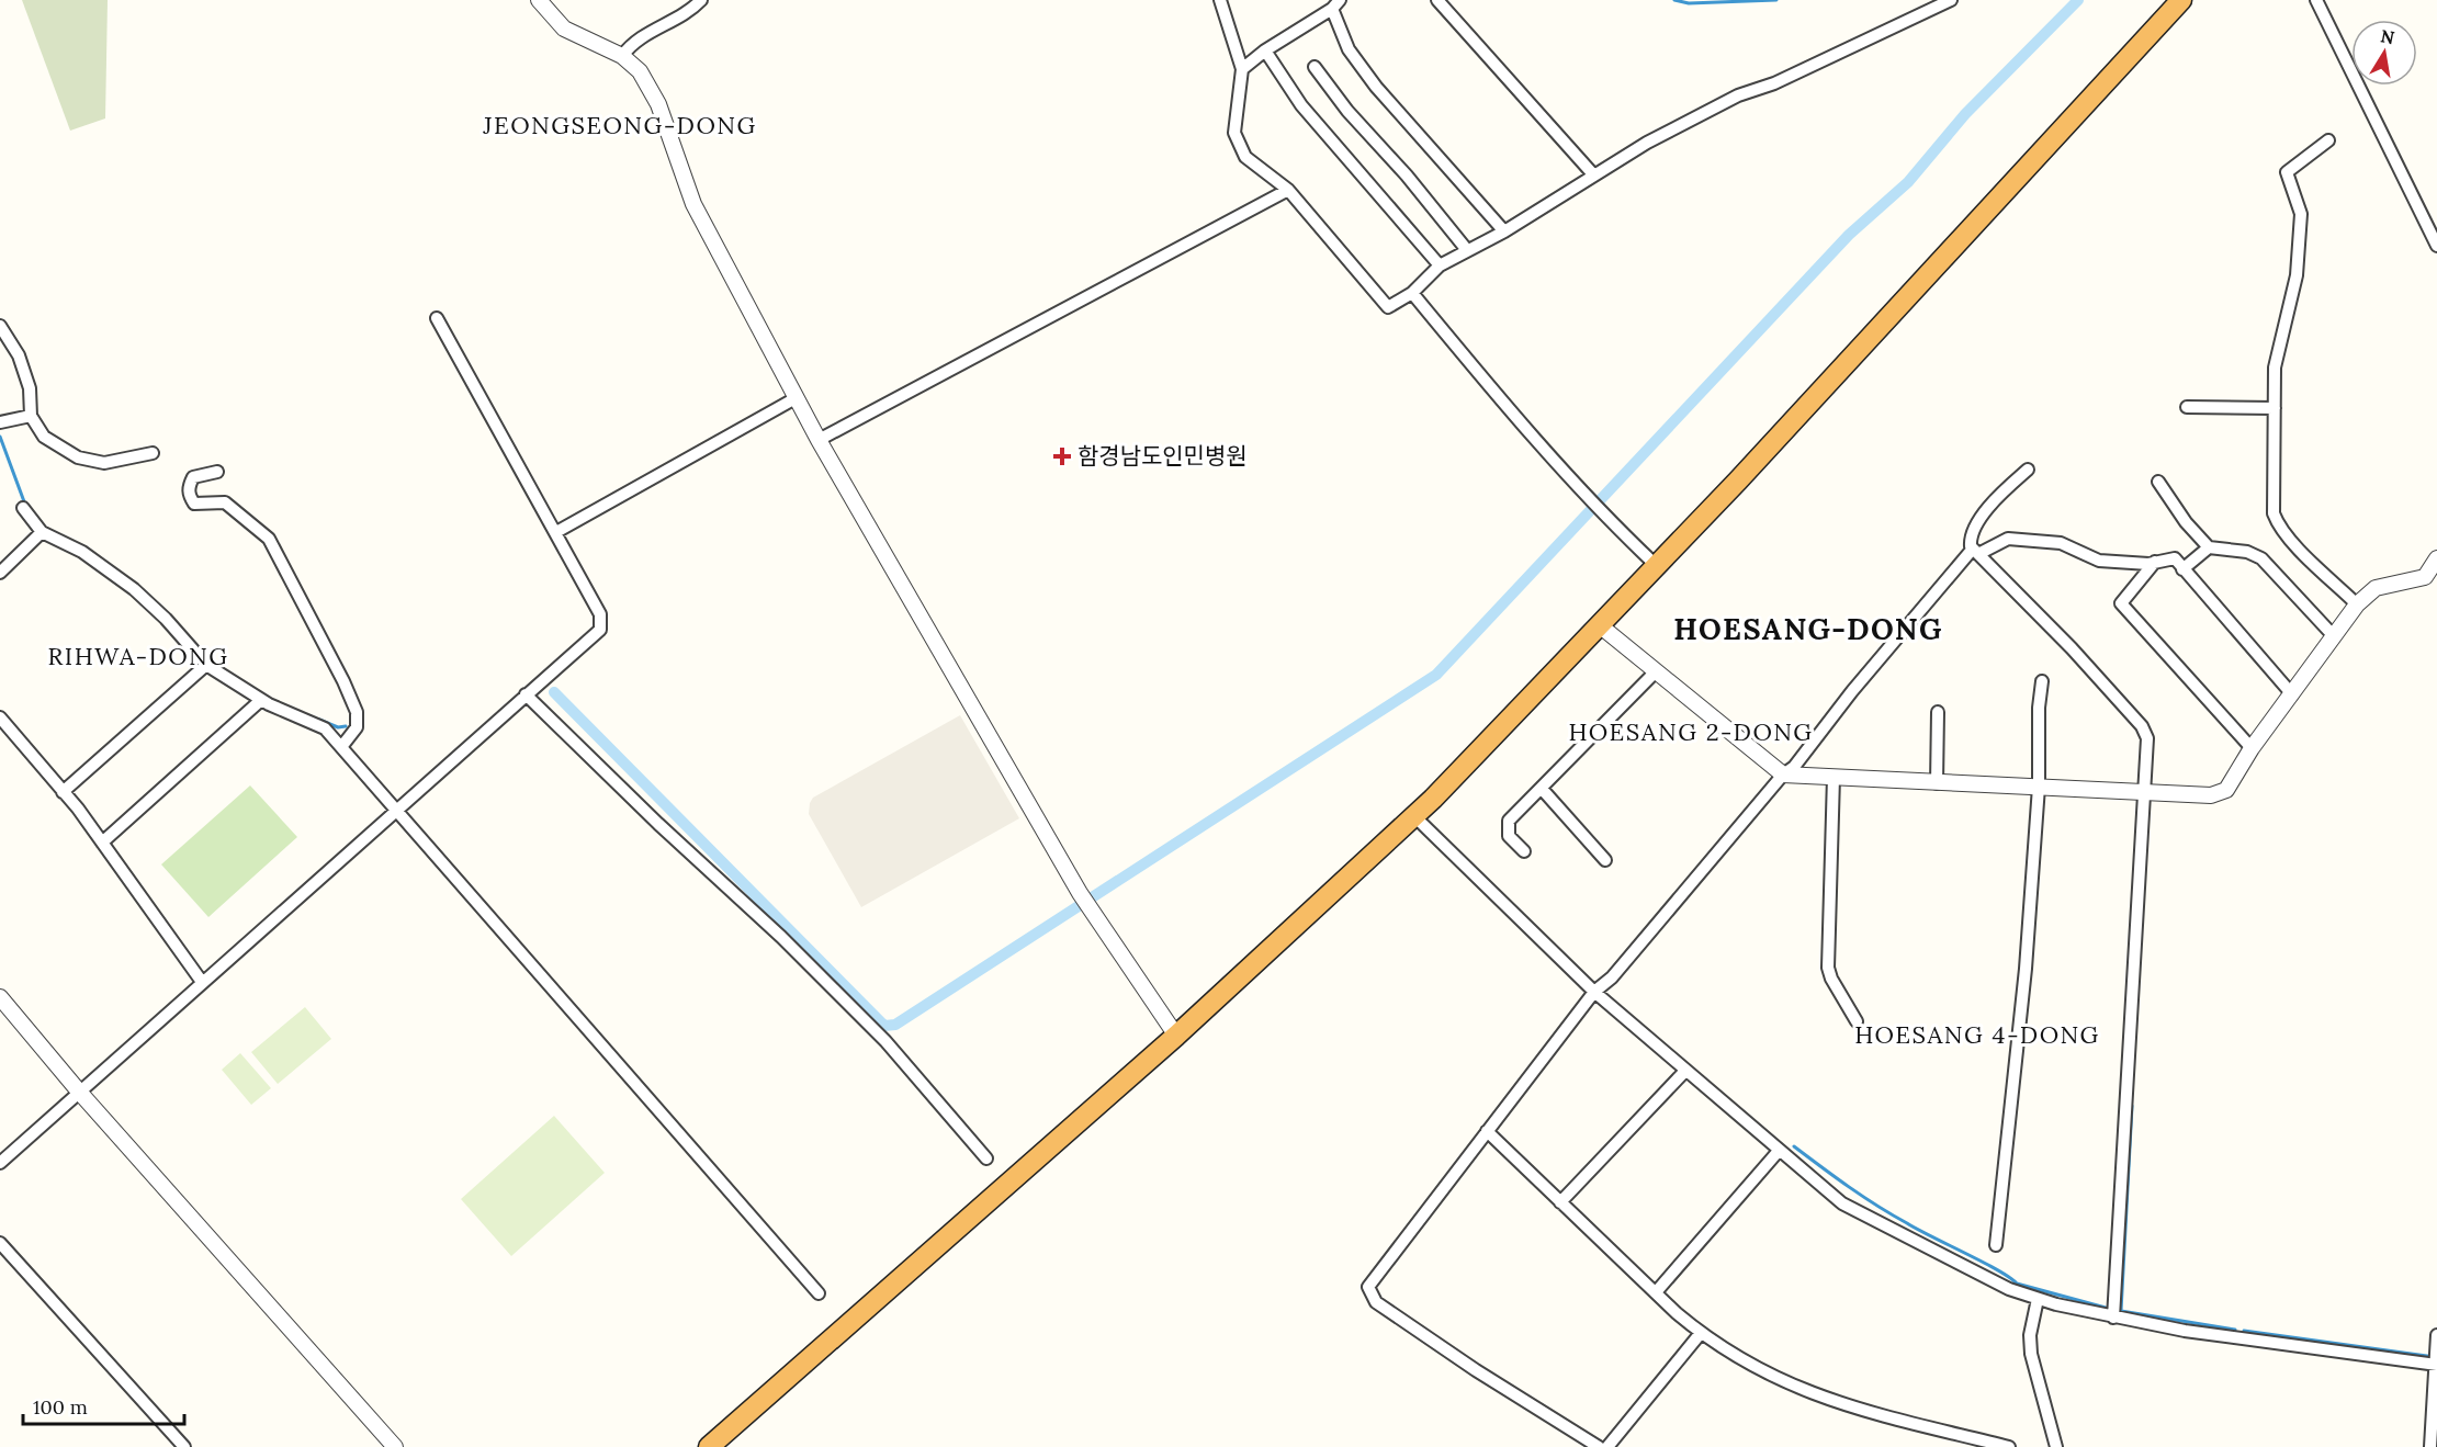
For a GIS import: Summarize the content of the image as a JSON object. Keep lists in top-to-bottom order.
{
  "districts": [
    "JEONGSEONG-DONG",
    "HOESANG-DONG",
    "RIHWA-DONG",
    "HOESANG 2-DONG",
    "HOESANG 4-DONG"
  ],
  "places": {
    "health": ["함경남도인민병원"]
  },
  "scale_bar": "100 m",
  "north": "top"
}
